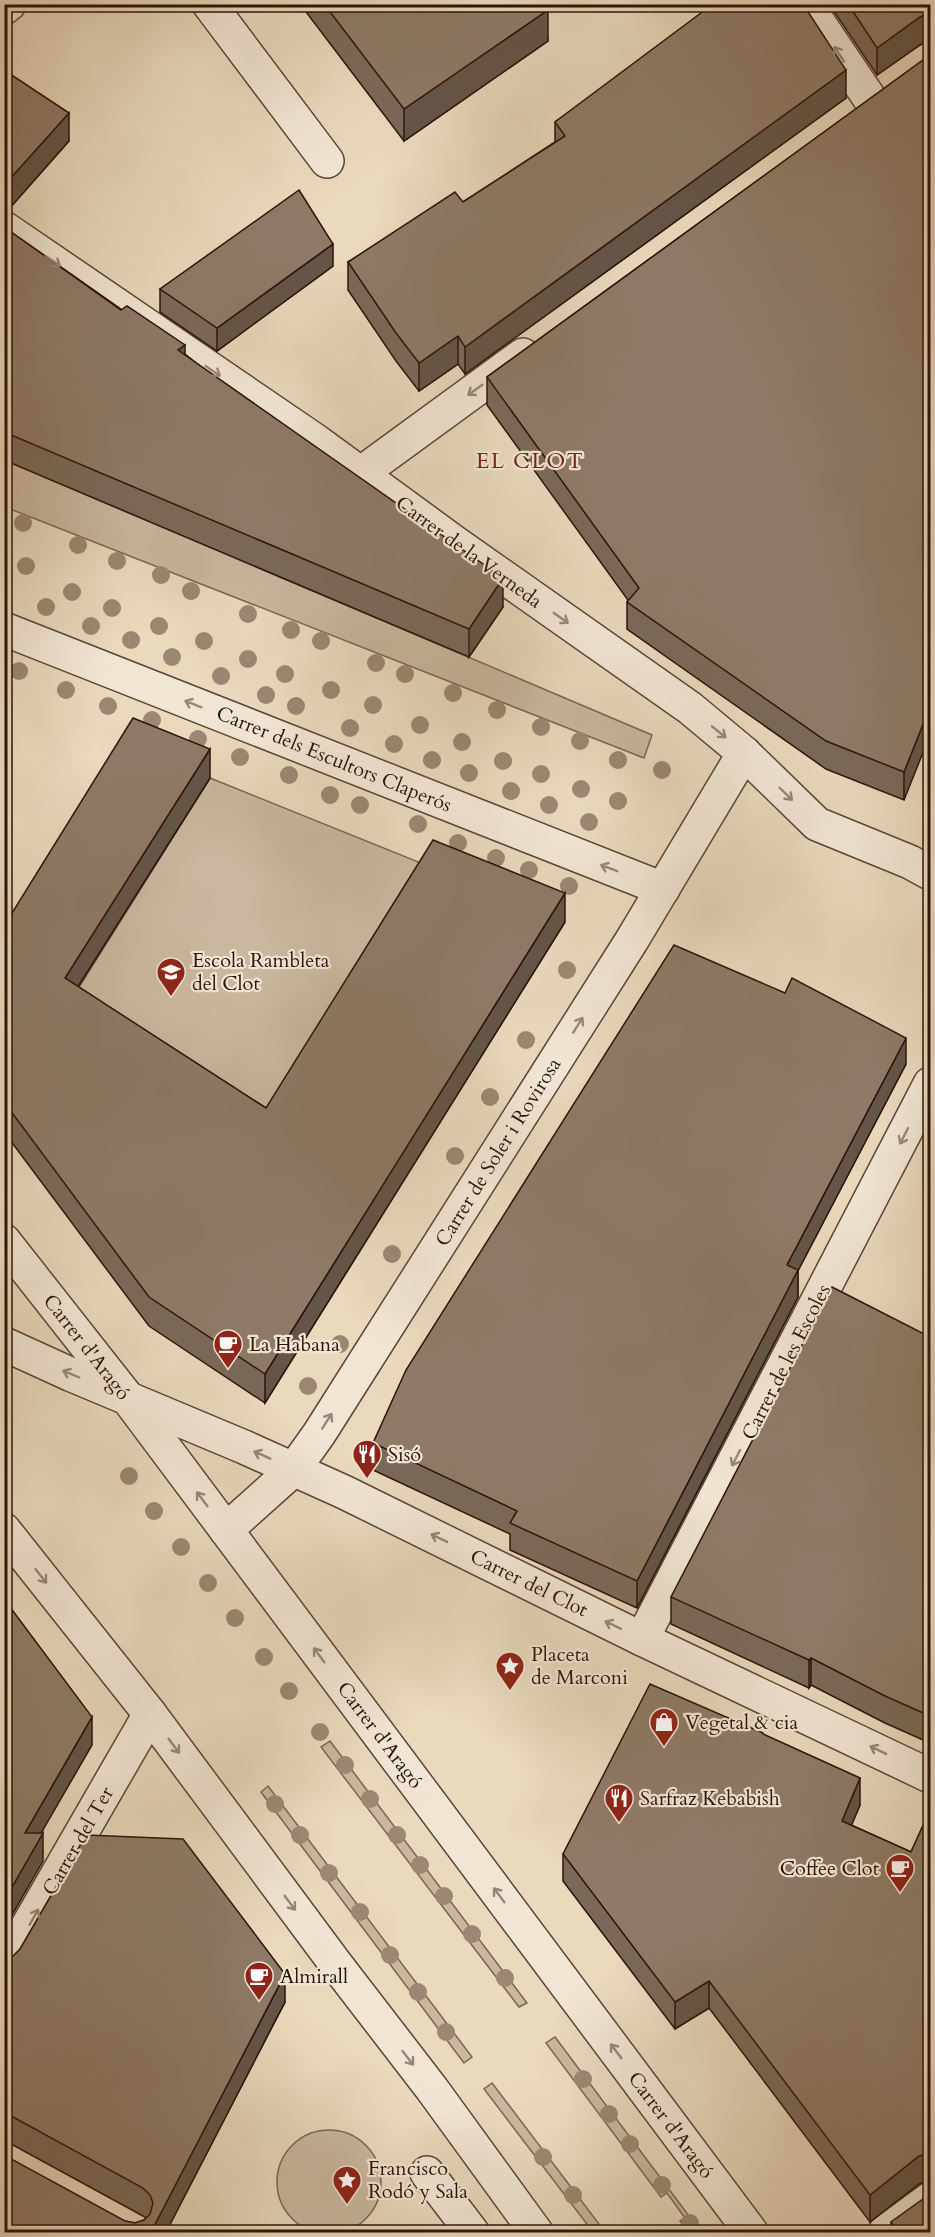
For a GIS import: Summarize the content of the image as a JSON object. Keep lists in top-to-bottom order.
{
  "streets": {
    "street": [
      "Carrer de la Verneda",
      "Carrer dels Escultors Claperós",
      "Carrer de Soler i Rovirosa",
      "Carrer d'Aragó",
      "Carrer de les Escoles",
      "Carrer del Clot",
      "Carrer del Ter"
    ]
  },
  "crossings": [
    ["Carrer de la Verneda", "Carrer de Soler i Rovirosa"],
    ["Carrer dels Escultors Claperós", "Carrer de Soler i Rovirosa"],
    ["Carrer de Soler i Rovirosa", "Carrer d'Aragó"],
    ["Carrer de Soler i Rovirosa", "Carrer del Clot"],
    ["Carrer d'Aragó", "Carrer del Clot"],
    ["Carrer de les Escoles", "Carrer del Clot"]
  ],
  "one_way": [
    "Carrer de la Verneda",
    "Carrer dels Escultors Claperós",
    "Carrer de Soler i Rovirosa",
    "Carrer de les Escoles",
    "Carrer del Clot",
    "Carrer del Ter"
  ],
  "districts": ["EL CLOT"],
  "places": {
    "school or university": ["Escola Rambleta del Clot"],
    "cafe": ["La Habana", "Coffee Clot", "Almirall"],
    "restaurant": ["Sisó", "Sarfraz Kebabish"],
    "place": ["Placeta de Marconi", "Francisco Rodó y Sala"],
    "shop": ["Vegetal & cia"]
  }
}
